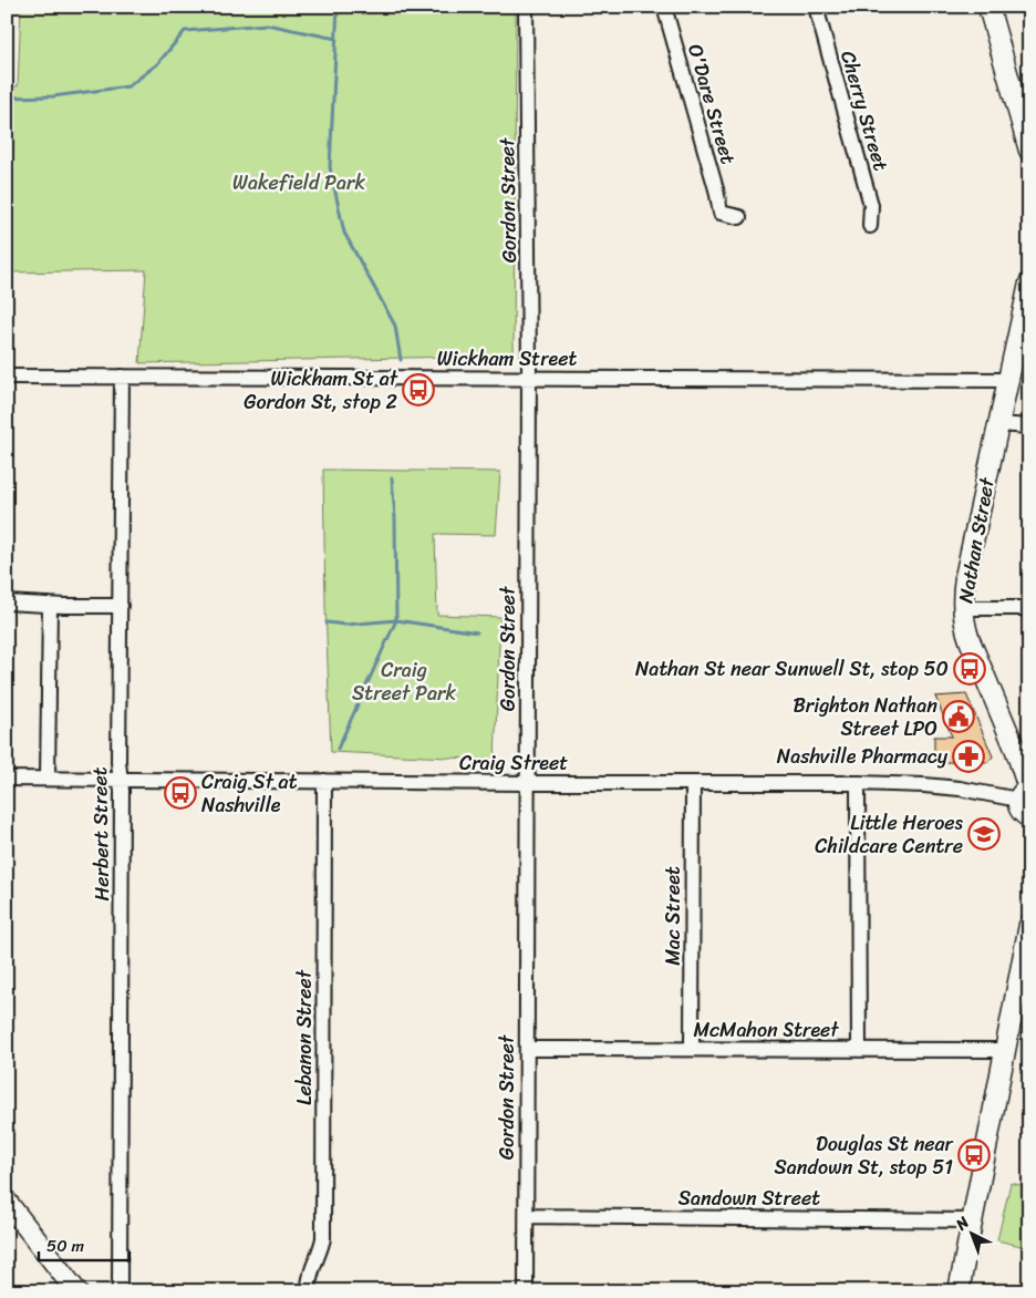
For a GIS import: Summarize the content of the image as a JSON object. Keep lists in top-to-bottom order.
{
  "streets": {
    "street": [
      "O'Dare Street",
      "Cherry Street",
      "Gordon Street",
      "Wickham Street",
      "Nathan Street",
      "Craig Street",
      "Herbert Street",
      "Mac Street",
      "McMahon Street",
      "Lebanon Street",
      "Sandown Street"
    ]
  },
  "crossings": [
    ["Gordon Street", "Wickham Street"],
    ["Gordon Street", "Craig Street"],
    ["Gordon Street", "McMahon Street"],
    ["Gordon Street", "Sandown Street"],
    ["Wickham Street", "Nathan Street"],
    ["Wickham Street", "Herbert Street"],
    ["Nathan Street", "Craig Street"],
    ["Craig Street", "Herbert Street"],
    ["Craig Street", "Mac Street"],
    ["Craig Street", "Lebanon Street"],
    ["Mac Street", "McMahon Street"]
  ],
  "parks": ["Wakefield Park", "Craig Street Park"],
  "places": {
    "bus stop": [
      "Wickham St at Gordon St, stop 2",
      "Nathan St near Sunwell St, stop 50",
      "Craig St at Nashville",
      "Douglas St near Sandown St, stop 51"
    ],
    "public building": ["Brighton Nathan Street LPO"],
    "pharmacy": ["Nashville Pharmacy"],
    "school or university": ["Little Heroes Childcare Centre"]
  },
  "scale_bar": "50 m",
  "north": "top left"
}
